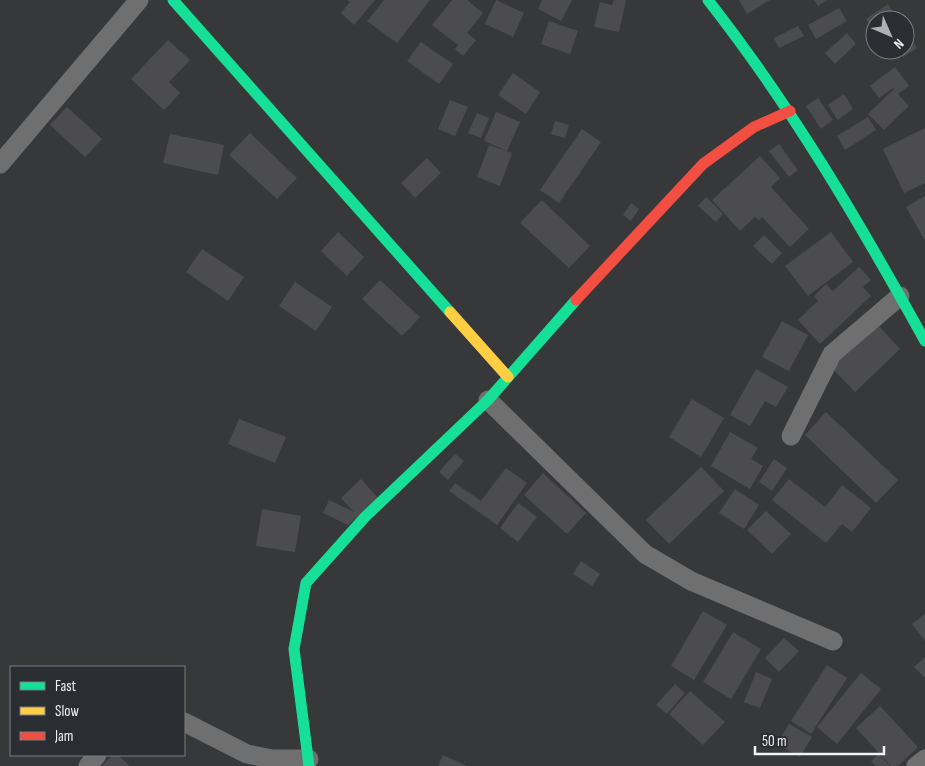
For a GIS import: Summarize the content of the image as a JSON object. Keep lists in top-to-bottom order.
{
  "legend": ["Fast", "Slow", "Jam"],
  "scale_bar": "50 m",
  "north": "bottom right"
}
